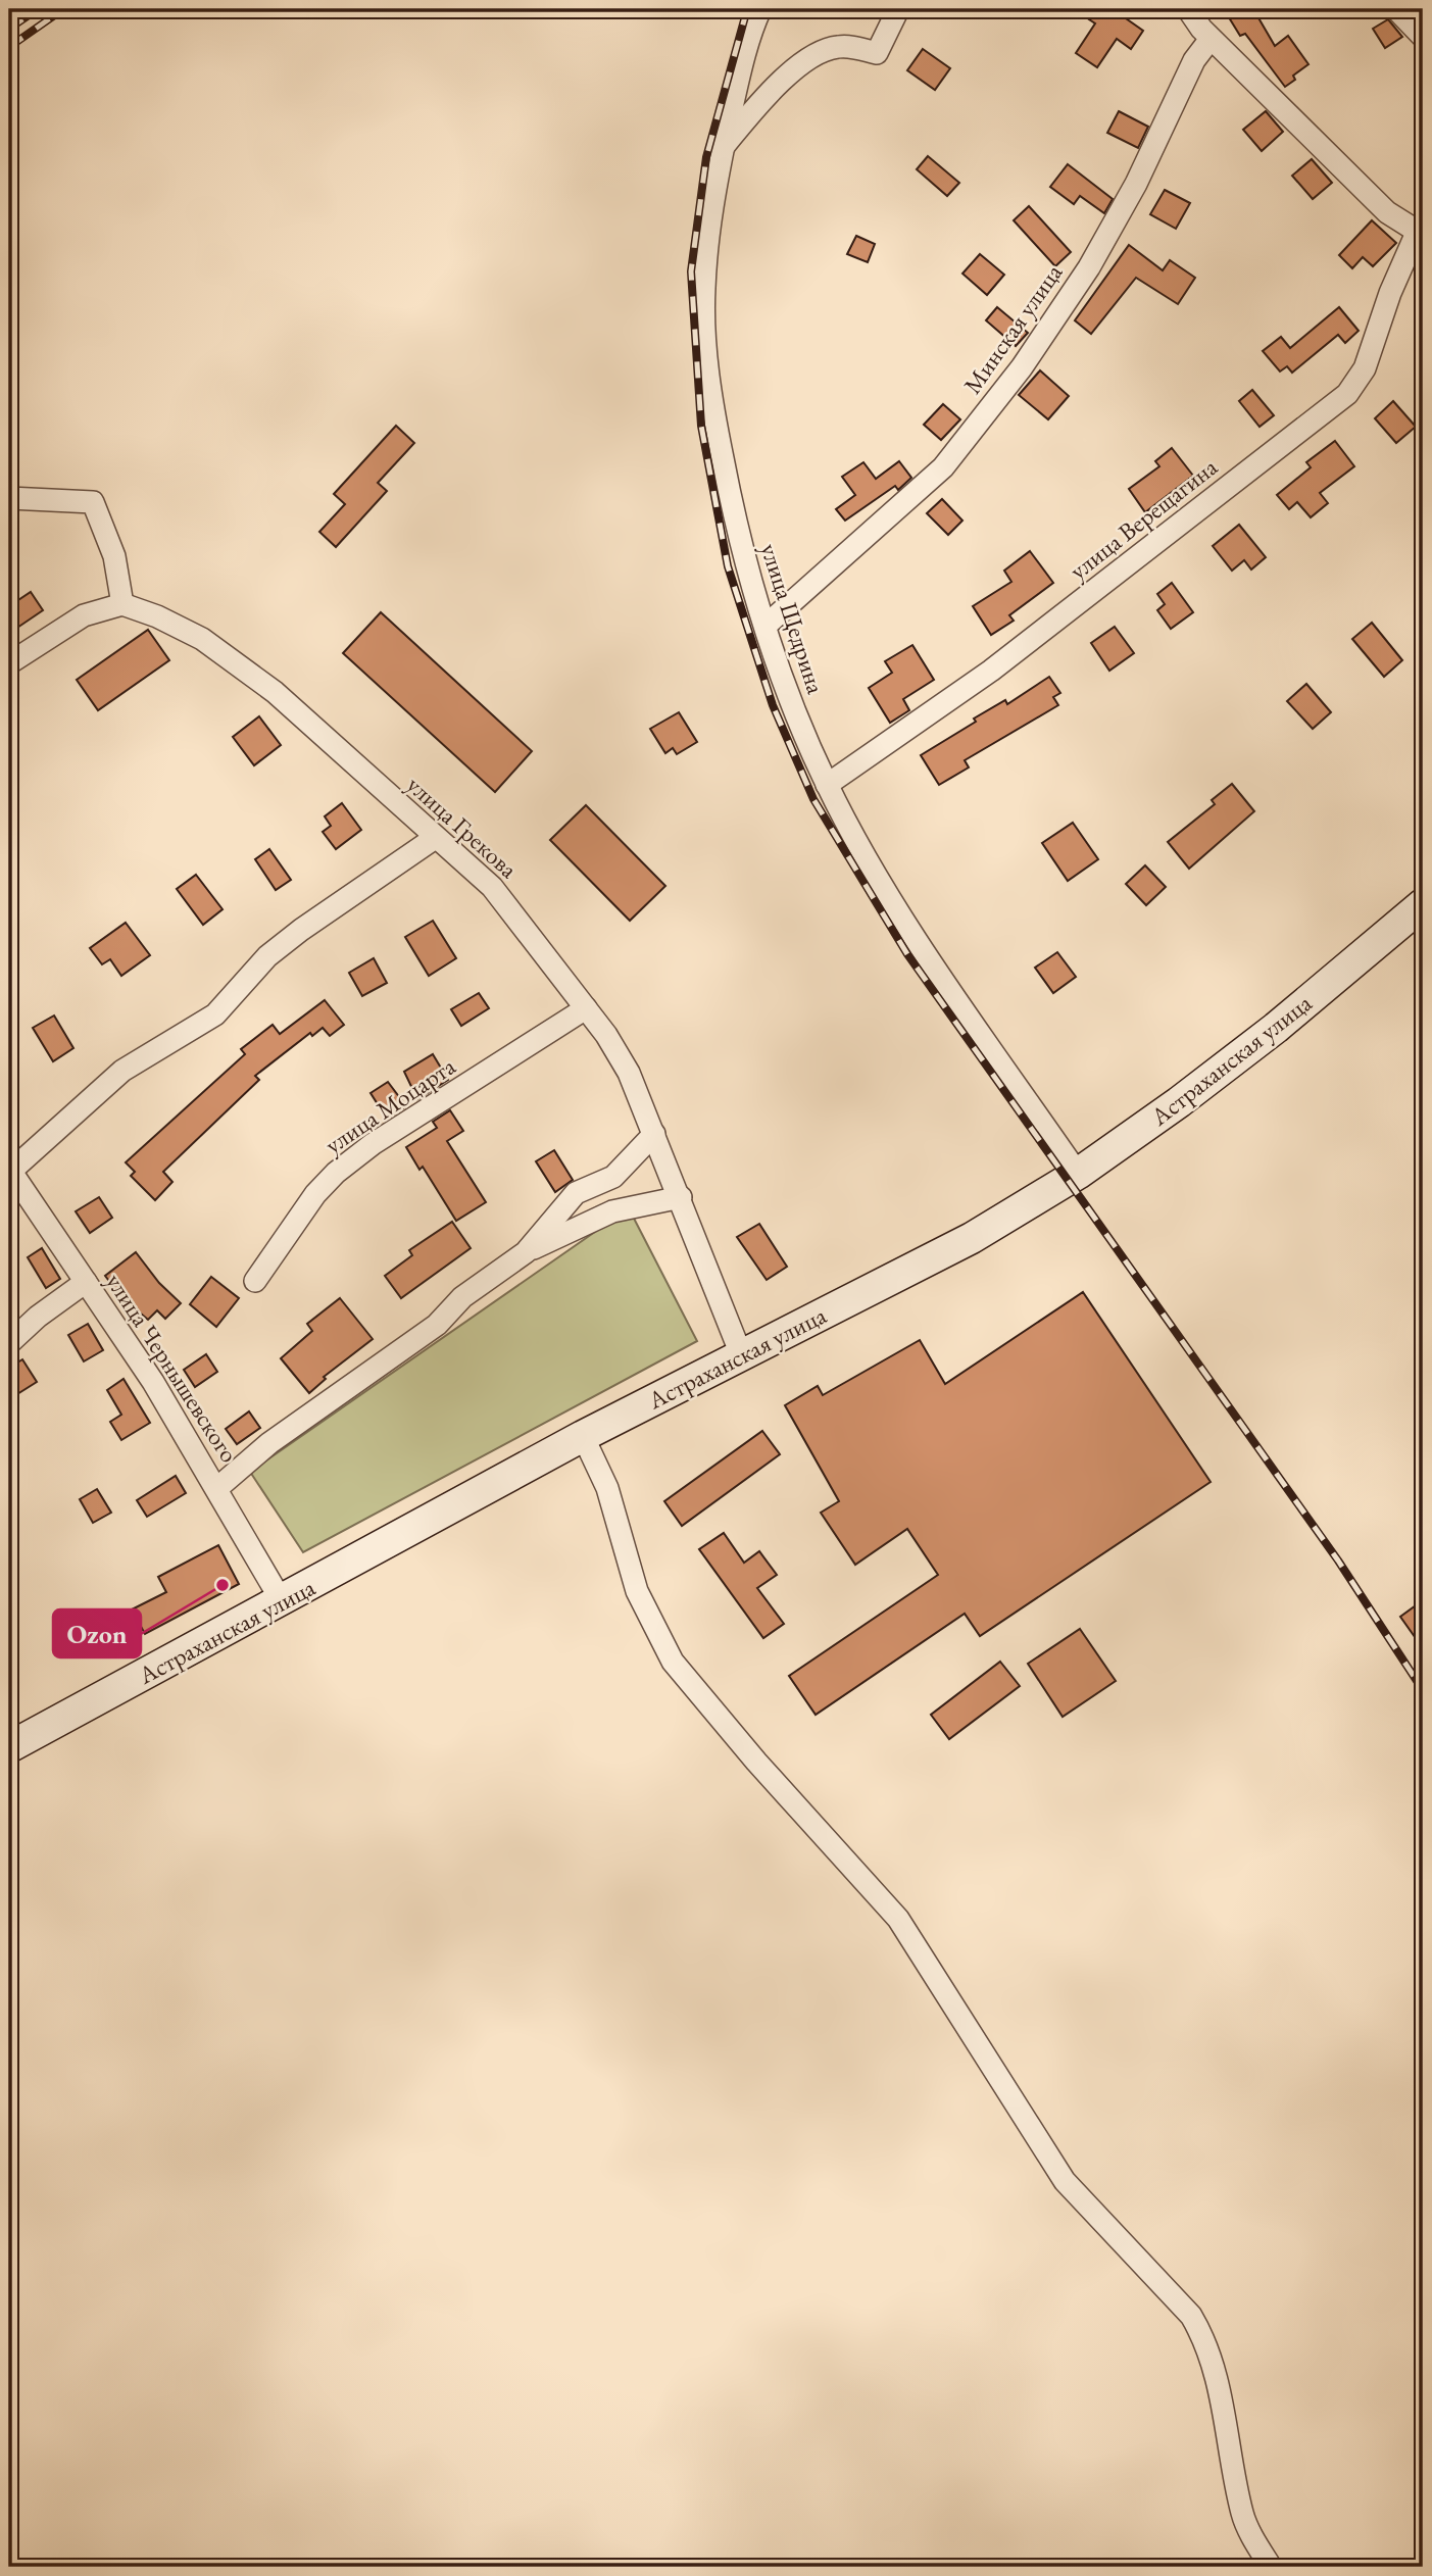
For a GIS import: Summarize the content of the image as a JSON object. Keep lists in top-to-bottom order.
{
  "streets": {
    "main road": ["Астраханская улица"],
    "street": [
      "Минская улица",
      "улица Верещагина",
      "улица Щедрина",
      "улица Грекова",
      "улица Моцарта",
      "улица Чернышевского"
    ]
  },
  "crossings": [
    ["Минская улица", "улица Щедрина"],
    ["улица Верещагина", "улица Щедрина"],
    ["улица Щедрина", "Астраханская улица"],
    ["улица Грекова", "Астраханская улица"],
    ["улица Грекова", "улица Моцарта"],
    ["Астраханская улица", "улица Чернышевского"]
  ],
  "places": ["Ozon"]
}
